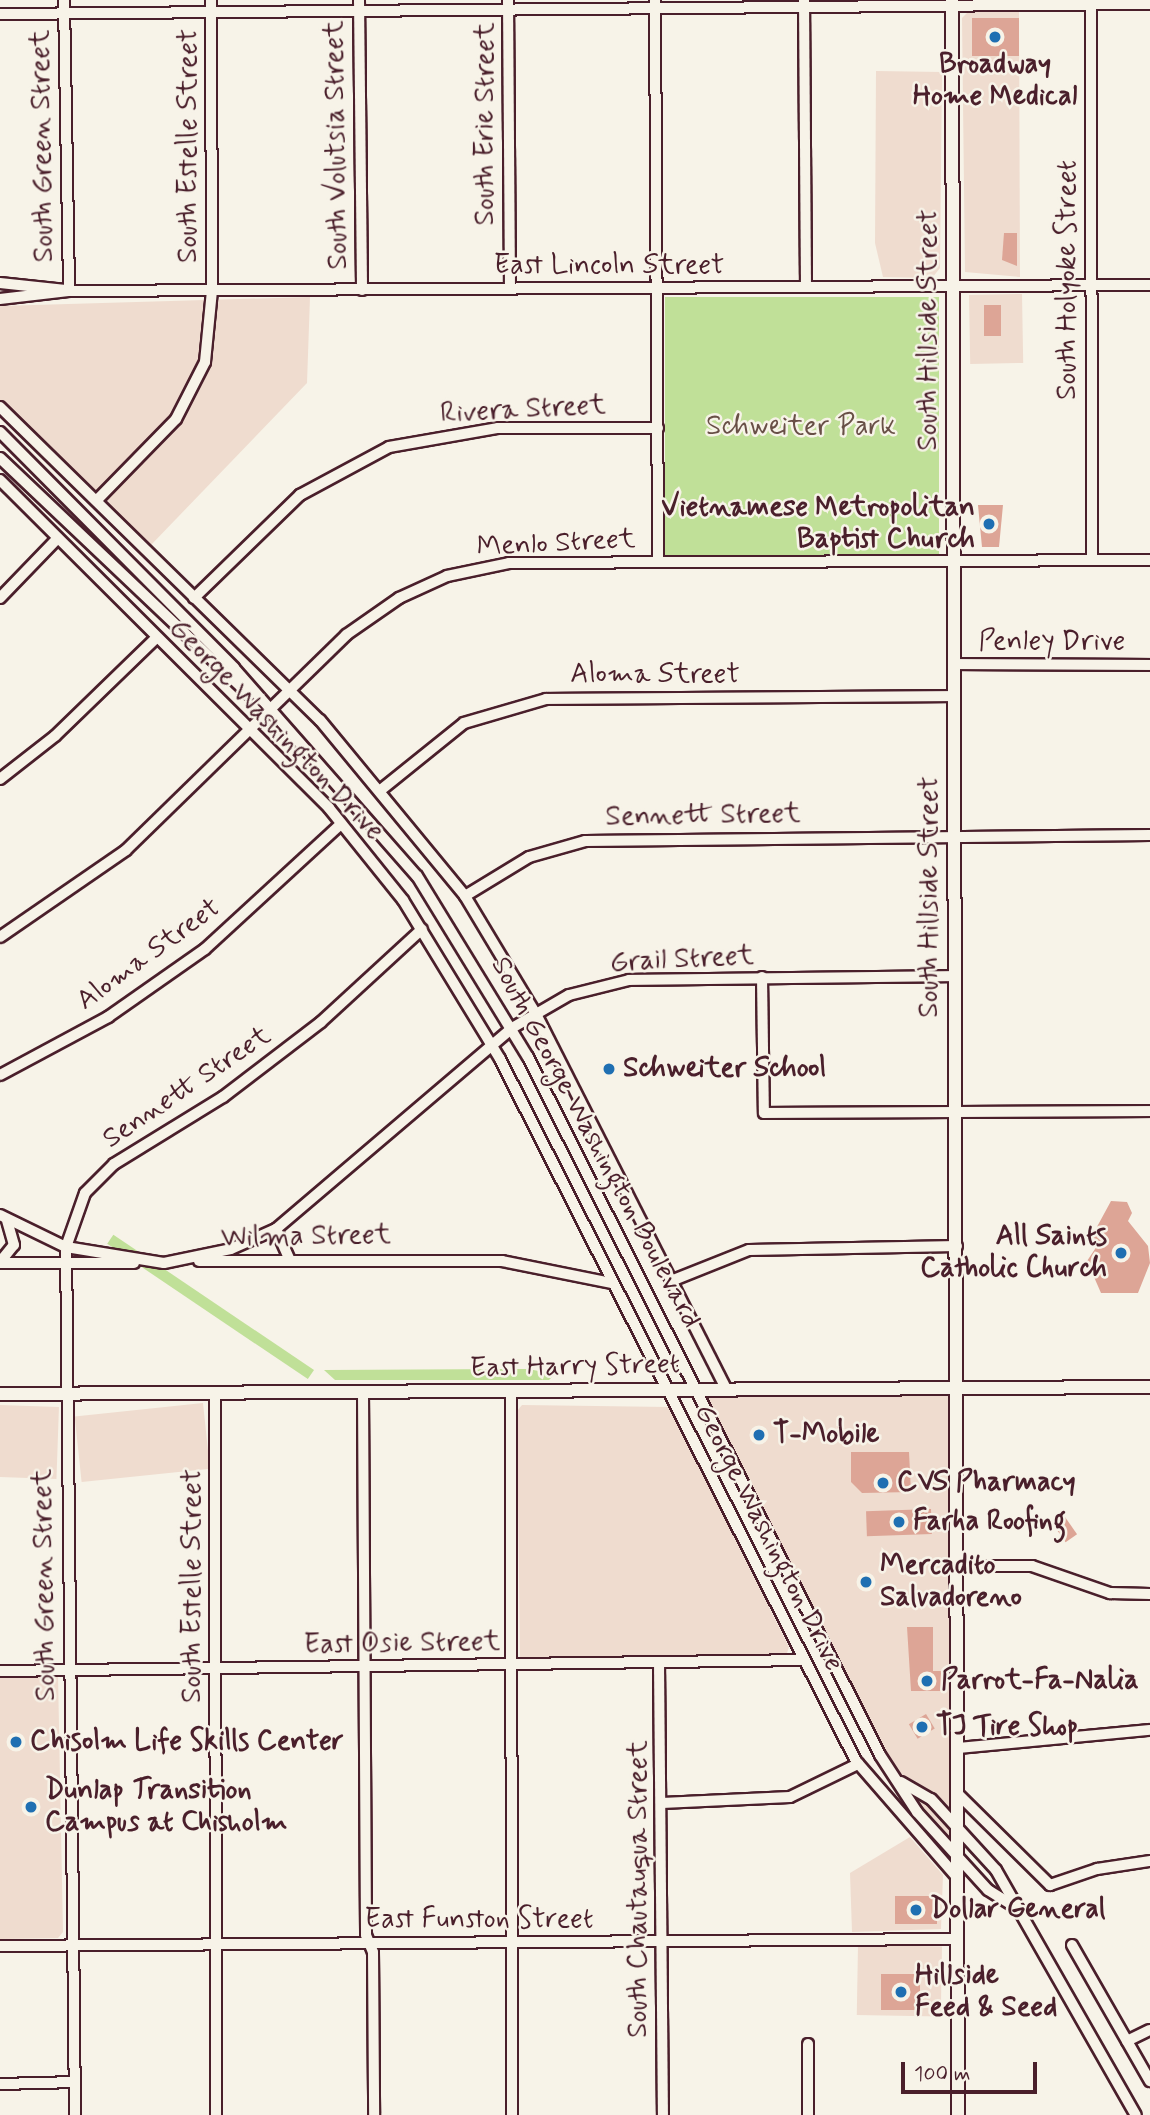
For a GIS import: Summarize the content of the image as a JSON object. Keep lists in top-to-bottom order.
{
  "streets": {
    "main road": ["South Hillside Street", "East Harry Street"],
    "street": [
      "South Erie Street",
      "South Volutsia Street",
      "South Green Street",
      "South Estelle Street",
      "East Lincoln Street",
      "South Holyoke Street",
      "Rivera Street",
      "Menlo Street",
      "Penley Drive",
      "Aloma Street",
      "George Washington Drive",
      "Sennett Street",
      "Grail Street",
      "South George Washington Boulevard",
      "Wilma Street",
      "East Osie Street",
      "South Chautauqua Street",
      "East Funston Street"
    ]
  },
  "crossings": [
    ["South Erie Street", "East Lincoln Street"],
    ["South Volutsia Street", "East Lincoln Street"],
    ["South Green Street", "East Lincoln Street"],
    ["South Green Street", "Sennett Street"],
    ["South Green Street", "Wilma Street"],
    ["South Green Street", "East Harry Street"],
    ["South Green Street", "East Osie Street"],
    ["South Green Street", "East Funston Street"],
    ["South Estelle Street", "East Lincoln Street"],
    ["South Estelle Street", "George Washington Drive"],
    ["South Estelle Street", "East Harry Street"],
    ["South Estelle Street", "East Osie Street"],
    ["South Estelle Street", "East Funston Street"],
    ["East Lincoln Street", "South Holyoke Street"],
    ["East Lincoln Street", "South Hillside Street"],
    ["South Holyoke Street", "Menlo Street"],
    ["South Hillside Street", "Menlo Street"],
    ["South Hillside Street", "Penley Drive"],
    ["South Hillside Street", "Aloma Street"],
    ["South Hillside Street", "George Washington Drive"],
    ["South Hillside Street", "Sennett Street"],
    ["South Hillside Street", "Grail Street"],
    ["South Hillside Street", "South George Washington Boulevard"],
    ["South Hillside Street", "East Harry Street"],
    ["South Hillside Street", "East Funston Street"],
    ["Rivera Street", "George Washington Drive"],
    ["Menlo Street", "George Washington Drive"],
    ["Menlo Street", "South George Washington Boulevard"],
    ["Aloma Street", "George Washington Drive"],
    ["George Washington Drive", "Sennett Street"],
    ["George Washington Drive", "Grail Street"],
    ["George Washington Drive", "Wilma Street"],
    ["George Washington Drive", "East Harry Street"],
    ["George Washington Drive", "East Osie Street"],
    ["Sennett Street", "Wilma Street"],
    ["Grail Street", "South George Washington Boulevard"],
    ["Grail Street", "Wilma Street"],
    ["South George Washington Boulevard", "East Harry Street"],
    ["East Osie Street", "South Chautauqua Street"],
    ["South Chautauqua Street", "East Funston Street"]
  ],
  "parks": ["Schweiter Park"],
  "places": [
    "Broadway Home Medical",
    "Vietnamese Metropolitan Baptist Church",
    "Schweiter School",
    "All Saints Catholic Church",
    "T-Mobile",
    "CVS Pharmacy",
    "Farha Roofing",
    "Mercadito Salvadoreno",
    "Parrot-Fa-Nalia",
    "TJ Tire Shop",
    "Chisolm Life Skills Center",
    "Dunlap Transition Campus at Chisholm",
    "Dollar General",
    "Hillside Feed & Seed"
  ],
  "scale_bar": "100 m"
}
